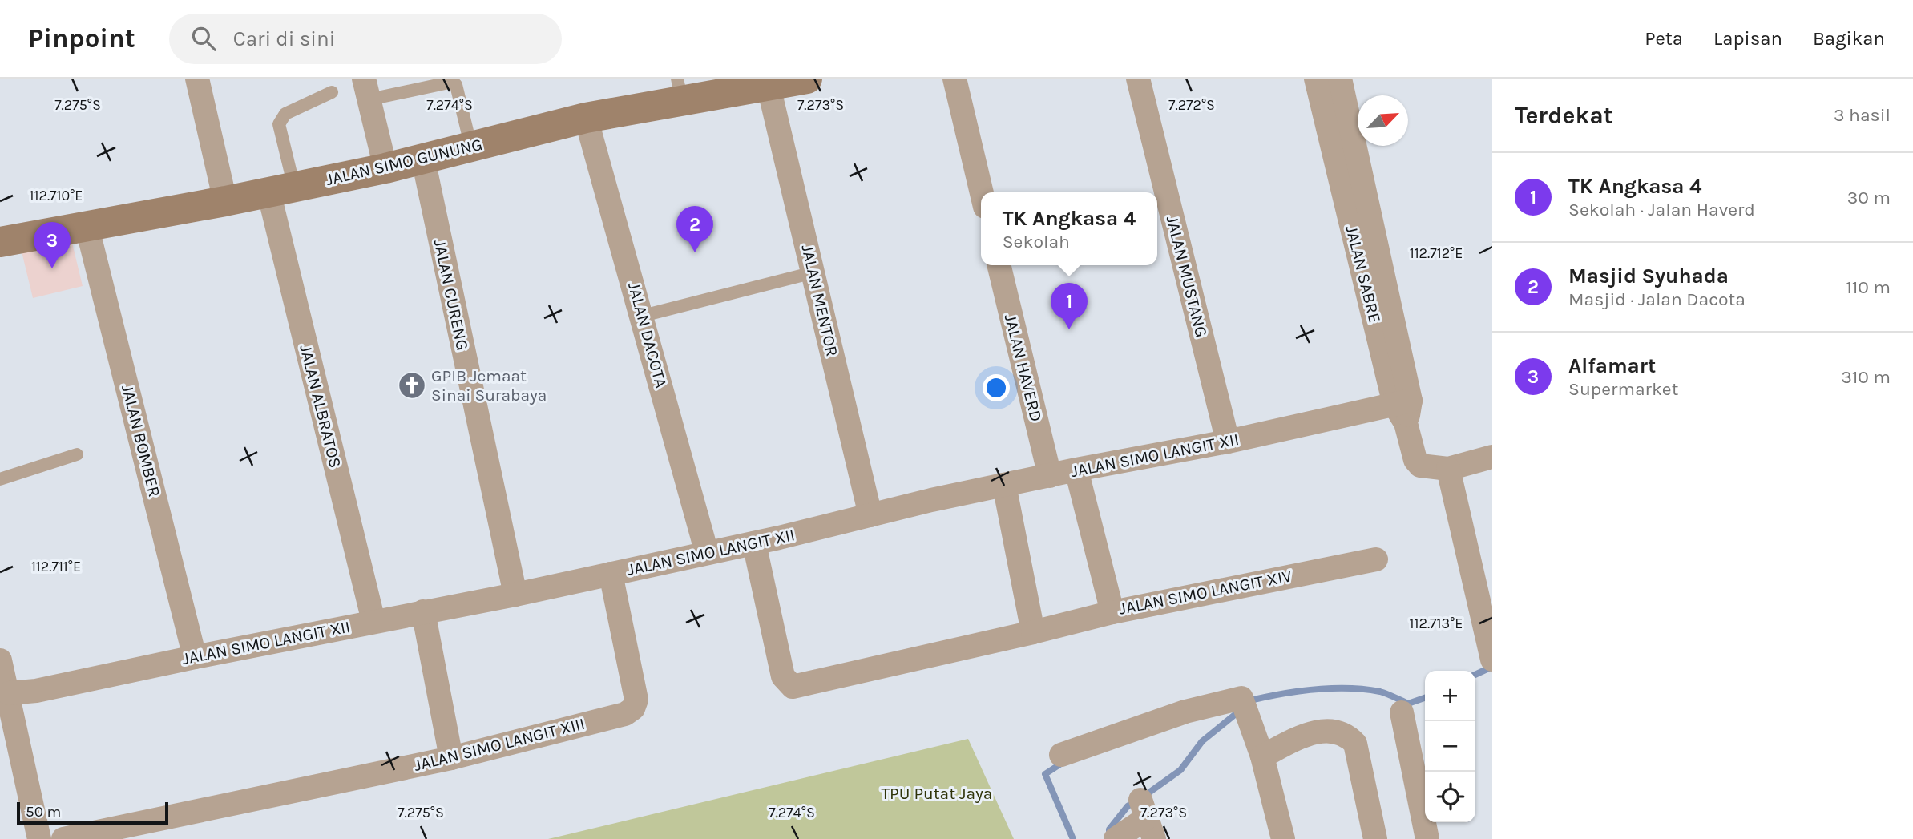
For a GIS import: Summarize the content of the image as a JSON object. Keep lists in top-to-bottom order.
{
  "streets": {
    "main road": ["JALAN SIMO GUNUNG"],
    "street": [
      "JALAN SABRE",
      "JALAN MUSTANG",
      "JALAN CURENG",
      "JALAN MENTOR",
      "JALAN DACOTA",
      "JALAN HAVERD",
      "JALAN ALBRATOS",
      "JALAN BOMBER",
      "JALAN SIMO LANGIT XII",
      "JALAN SIMO LANGIT XIV",
      "JALAN SIMO LANGIT XIII"
    ]
  },
  "crossings": [
    ["JALAN SIMO GUNUNG", "JALAN CURENG"],
    ["JALAN SIMO GUNUNG", "JALAN MENTOR"],
    ["JALAN SIMO GUNUNG", "JALAN DACOTA"],
    ["JALAN SIMO GUNUNG", "JALAN ALBRATOS"],
    ["JALAN SIMO GUNUNG", "JALAN BOMBER"],
    ["JALAN SABRE", "JALAN SIMO LANGIT XII"],
    ["JALAN MUSTANG", "JALAN SIMO LANGIT XII"],
    ["JALAN CURENG", "JALAN SIMO LANGIT XII"],
    ["JALAN MENTOR", "JALAN SIMO LANGIT XII"],
    ["JALAN DACOTA", "JALAN SIMO LANGIT XII"],
    ["JALAN HAVERD", "JALAN SIMO LANGIT XII"],
    ["JALAN ALBRATOS", "JALAN SIMO LANGIT XII"],
    ["JALAN BOMBER", "JALAN SIMO LANGIT XII"],
    ["JALAN SIMO LANGIT XII", "JALAN SIMO LANGIT XIV"],
    ["JALAN SIMO LANGIT XII", "JALAN SIMO LANGIT XIII"]
  ],
  "parks": ["TPU Putat Jaya"],
  "places": {
    "church": ["GPIB Jemaat Sinai Surabaya"]
  },
  "scale_bar": "50 m",
  "north": "top right",
  "page": {
    "header": "Pinpoint",
    "search": "Cari di sini",
    "nav": ["Peta", "Lapisan", "Bagikan"],
    "heading": ["Terdekat", "3 hasil"],
    "list": [
      {
        "mark": "1",
        "name": "TK Angkasa 4",
        "note": "Sekolah · Jalan Haverd",
        "value": "30 m"
      },
      {
        "mark": "2",
        "name": "Masjid Syuhada",
        "note": "Masjid · Jalan Dacota",
        "value": "110 m"
      },
      {
        "mark": "3",
        "name": "Alfamart",
        "note": "Supermarket",
        "value": "310 m"
      }
    ],
    "popup": ["TK Angkasa 4", "Sekolah"],
    "pins": ["2", "3", "1"],
    "map_buttons": ["+", "−"],
    "scale": "50 m"
  },
  "coordinates": [
    "7.275°S",
    "7.274°S",
    "7.273°S",
    "7.272°S",
    "112.710°E",
    "112.712°E",
    "112.711°E",
    "112.713°E"
  ]
}
